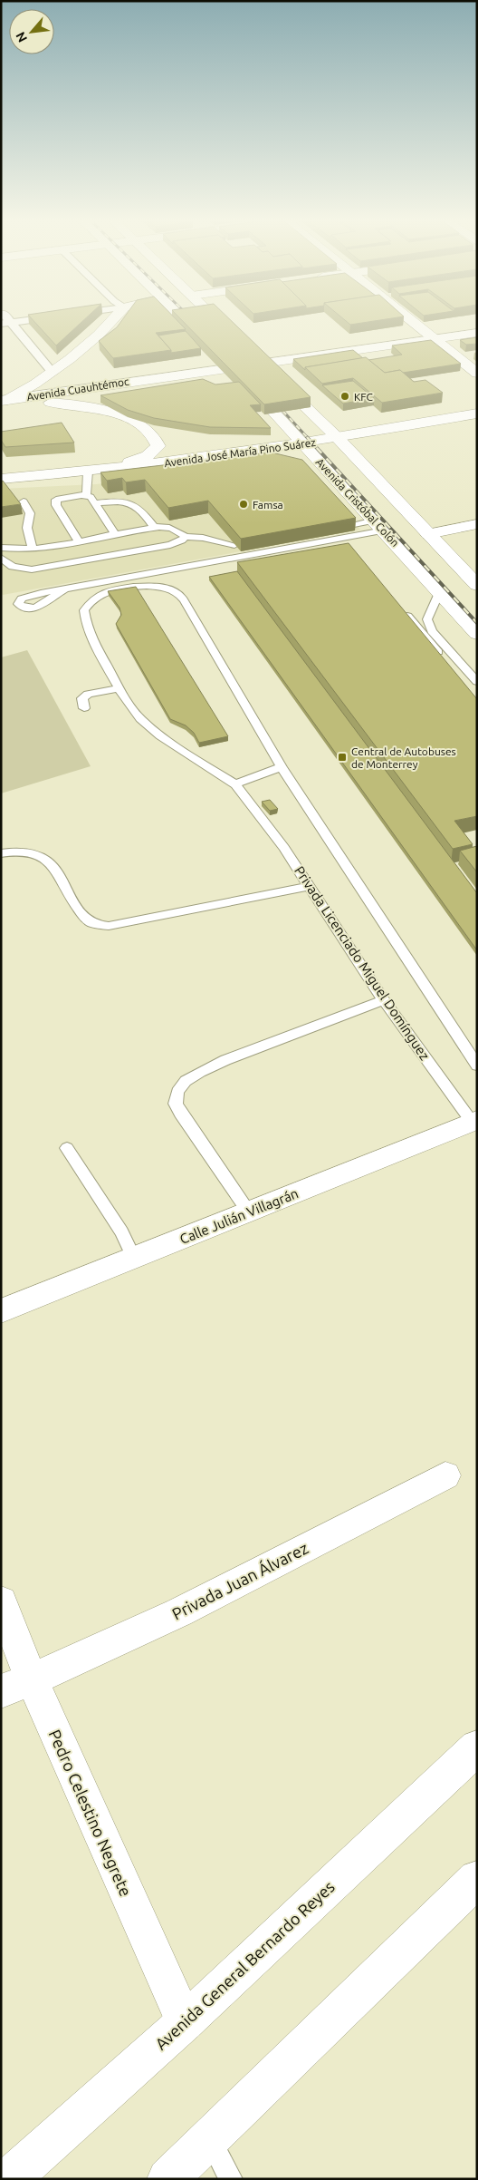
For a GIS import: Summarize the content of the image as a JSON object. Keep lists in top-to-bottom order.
{
  "streets": {
    "main road": [
      "Avenida Cuauhtémoc",
      "Avenida José María Pino Suárez",
      "Avenida Cristóbal Colón",
      "Calle Julián Villagrán",
      "Privada Juan Álvarez",
      "Pedro Celestino Negrete",
      "Avenida General Bernardo Reyes"
    ],
    "lane": ["Privada Licenciado Miguel Domínguez"]
  },
  "crossings": [
    ["Avenida Cuauhtémoc", "Avenida Cristóbal Colón"],
    ["Avenida José María Pino Suárez", "Avenida Cristóbal Colón"],
    ["Privada Licenciado Miguel Domínguez", "Calle Julián Villagrán"],
    ["Privada Juan Álvarez", "Pedro Celestino Negrete"],
    ["Pedro Celestino Negrete", "Avenida General Bernardo Reyes"]
  ],
  "places": {
    "other": ["KFC", "Famsa"],
    "transit": ["Central de Autobuses de Monterrey"]
  },
  "north": "bottom left"
}
